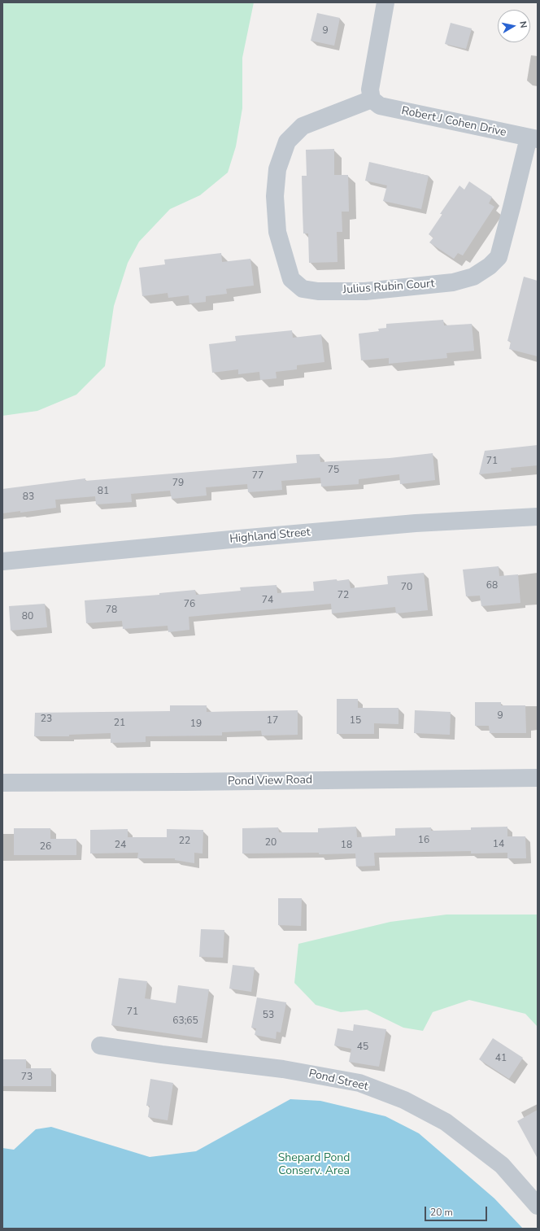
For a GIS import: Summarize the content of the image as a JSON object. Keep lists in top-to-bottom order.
{
  "streets": {
    "street": [
      "Robert J Cohen Drive",
      "Julius Rubin Court",
      "Highland Street",
      "Pond View Road",
      "Pond Street"
    ]
  },
  "crossings": [
    ["Robert J Cohen Drive", "Julius Rubin Court"]
  ],
  "parks": ["Shepard Pond Conserv. Area"],
  "house_numbers": [
    "9",
    "71",
    "75",
    "77",
    "79",
    "81",
    "83",
    "68",
    "70",
    "72",
    "74",
    "76",
    "78",
    "80",
    "9",
    "23",
    "17",
    "15",
    "21",
    "19",
    "16",
    "22",
    "20",
    "14",
    "24",
    "18",
    "26",
    "71",
    "53",
    "63;65",
    "45",
    "41",
    "73"
  ],
  "scale_bar": "20 m",
  "north": "right"
}
